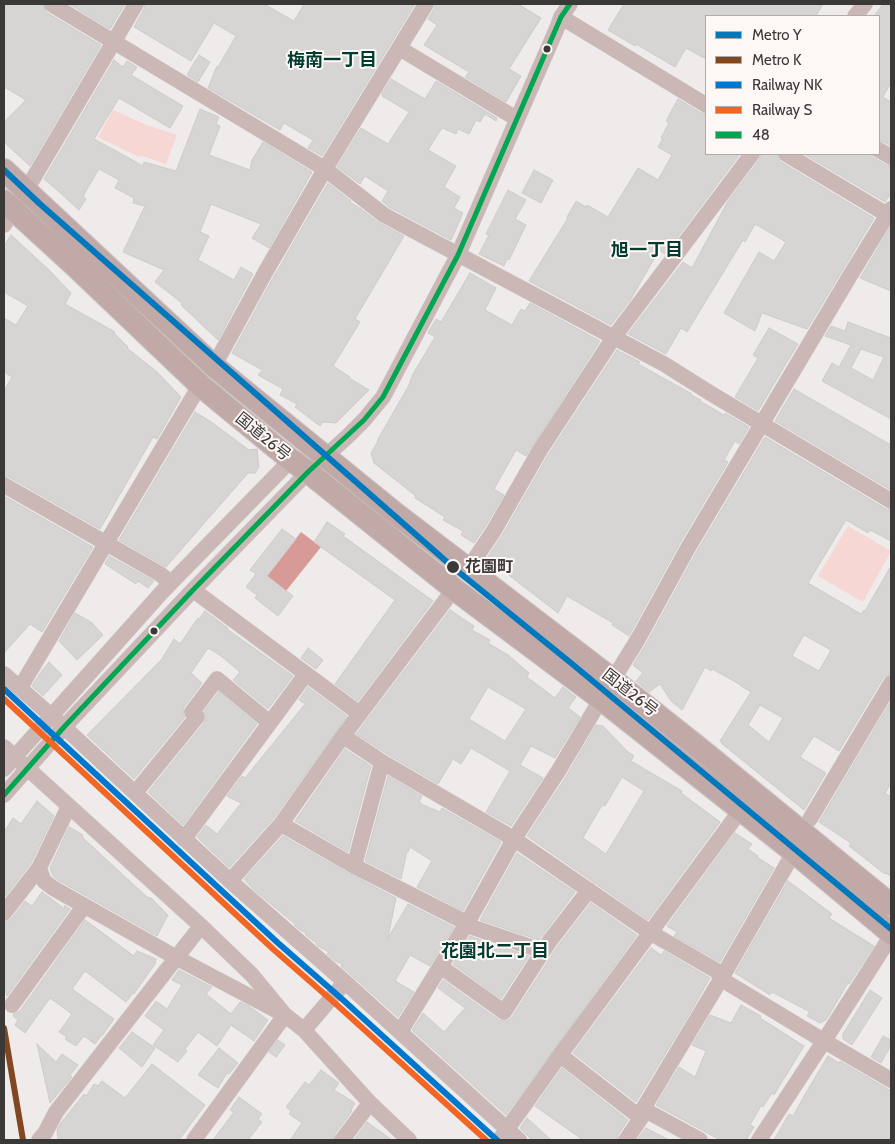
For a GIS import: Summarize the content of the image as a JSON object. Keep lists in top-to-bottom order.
{
  "streets": {
    "highway": ["国道26号"]
  },
  "districts": ["梅南一丁目", "旭一丁目", "花園北二丁目"],
  "places": ["花園町"],
  "lines": [
    "transit line 48",
    "metro line Y",
    "rail line NK",
    "rail line S",
    "metro line K"
  ],
  "legend": [
    "Metro Y",
    "Metro K",
    "Railway NK",
    "Railway S",
    "48"
  ]
}
